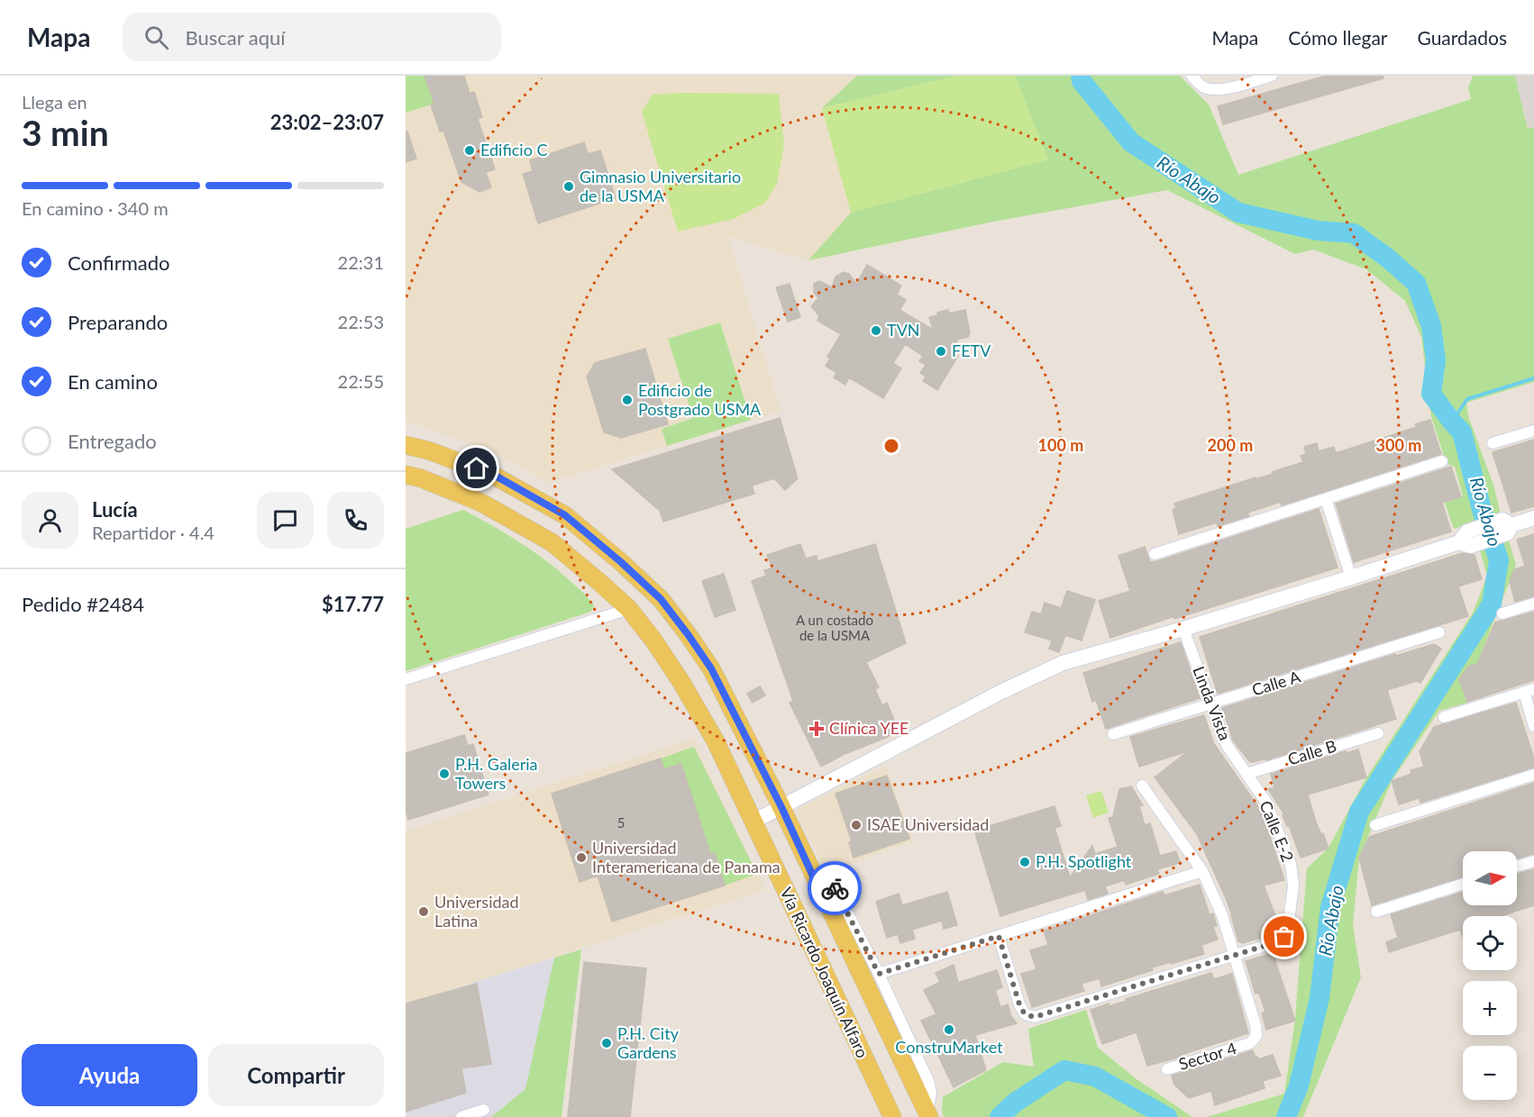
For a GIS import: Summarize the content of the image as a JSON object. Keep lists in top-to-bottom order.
{
  "streets": {
    "main road": ["Vía Ricardo Joaquín Alfaro"],
    "street": [
      "Calle A",
      "Linda Vista",
      "Calle B",
      "Calle E-2",
      "Sector 4"
    ]
  },
  "crossings": [
    ["Calle A", "Linda Vista"],
    ["Linda Vista", "Calle B"],
    ["Linda Vista", "Calle E-2"],
    ["Calle B", "Calle E-2"],
    ["Calle E-2", "Sector 4"]
  ],
  "water": ["Río Abajo"],
  "places": {
    "other": [
      "Edificio C",
      "Gimnasio Universitario de la USMA",
      "TVN",
      "FETV",
      "Edificio de Postgrado USMA",
      "P.H. Galeria Towers",
      "ISAE Universidad",
      "Universidad Interamericana de Panama",
      "P.H. Spotlight",
      "Universidad Latina",
      "ConstruMarket",
      "P.H. City Gardens"
    ],
    "health": ["Clínica YEE"]
  },
  "house_numbers": ["A un costado de la USMA", "5"],
  "north": "right",
  "page": {
    "header": "Mapa",
    "search": "Buscar aquí",
    "nav": ["Mapa", "Cómo llegar", "Guardados"],
    "heading": ["3 min", "Llega en", "23:02–23:07"],
    "panel": [
      "Lucía",
      "Repartidor · 4.4",
      "Pedido #2484",
      "$17.77"
    ],
    "bar": "En camino · 340 m",
    "list": [
      ["Confirmado", "22:31"],
      ["Preparando", "22:53"],
      ["En camino", "22:55"],
      "Entregado"
    ],
    "map_buttons": ["+", "−"],
    "buttons": ["Ayuda", "Compartir"]
  },
  "rings": ["100 m", "200 m", "300 m"]
}
